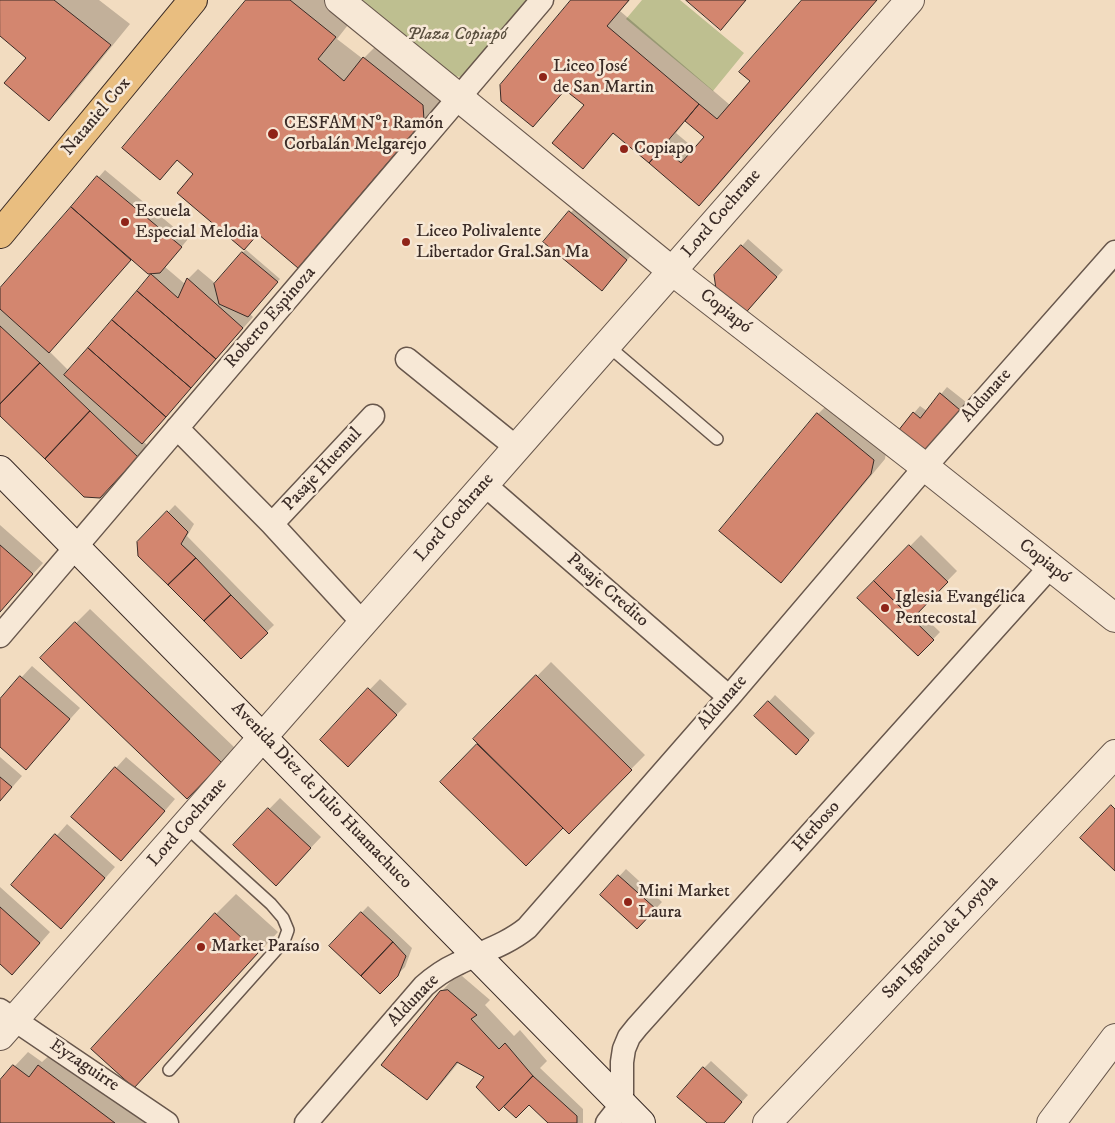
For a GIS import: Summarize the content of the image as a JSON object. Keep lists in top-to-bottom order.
{
  "streets": {
    "main road": ["Nataniel Cox"],
    "street": [
      "Lord Cochrane",
      "Copiapó",
      "Roberto Espinoza",
      "Aldunate",
      "Pasaje Huemul",
      "Pasaje Credito",
      "Avenida Diez de Julio Huamachuco",
      "Herboso",
      "San Ignacio de Loyola",
      "Eyzaguirre"
    ]
  },
  "crossings": [
    ["Lord Cochrane", "Copiapó"],
    ["Lord Cochrane", "Pasaje Huemul"],
    ["Lord Cochrane", "Pasaje Credito"],
    ["Lord Cochrane", "Avenida Diez de Julio Huamachuco"],
    ["Lord Cochrane", "Eyzaguirre"],
    ["Copiapó", "Roberto Espinoza"],
    ["Copiapó", "Aldunate"],
    ["Copiapó", "Herboso"],
    ["Roberto Espinoza", "Pasaje Huemul"],
    ["Roberto Espinoza", "Avenida Diez de Julio Huamachuco"],
    ["Aldunate", "Pasaje Credito"],
    ["Aldunate", "Avenida Diez de Julio Huamachuco"],
    ["Avenida Diez de Julio Huamachuco", "Herboso"]
  ],
  "parks": ["Plaza Copiapó"],
  "places": [
    "Liceo José de San Martin",
    "CESFAM Nº1 Ramón Corbalán Melgarejo",
    "Copiapo",
    "Escuela Especial Melodia",
    "Liceo Polivalente Libertador Gral.San Ma",
    "Iglesia Evangélica Pentecostal",
    "Mini Market Laura",
    "Market Paraíso"
  ]
}
